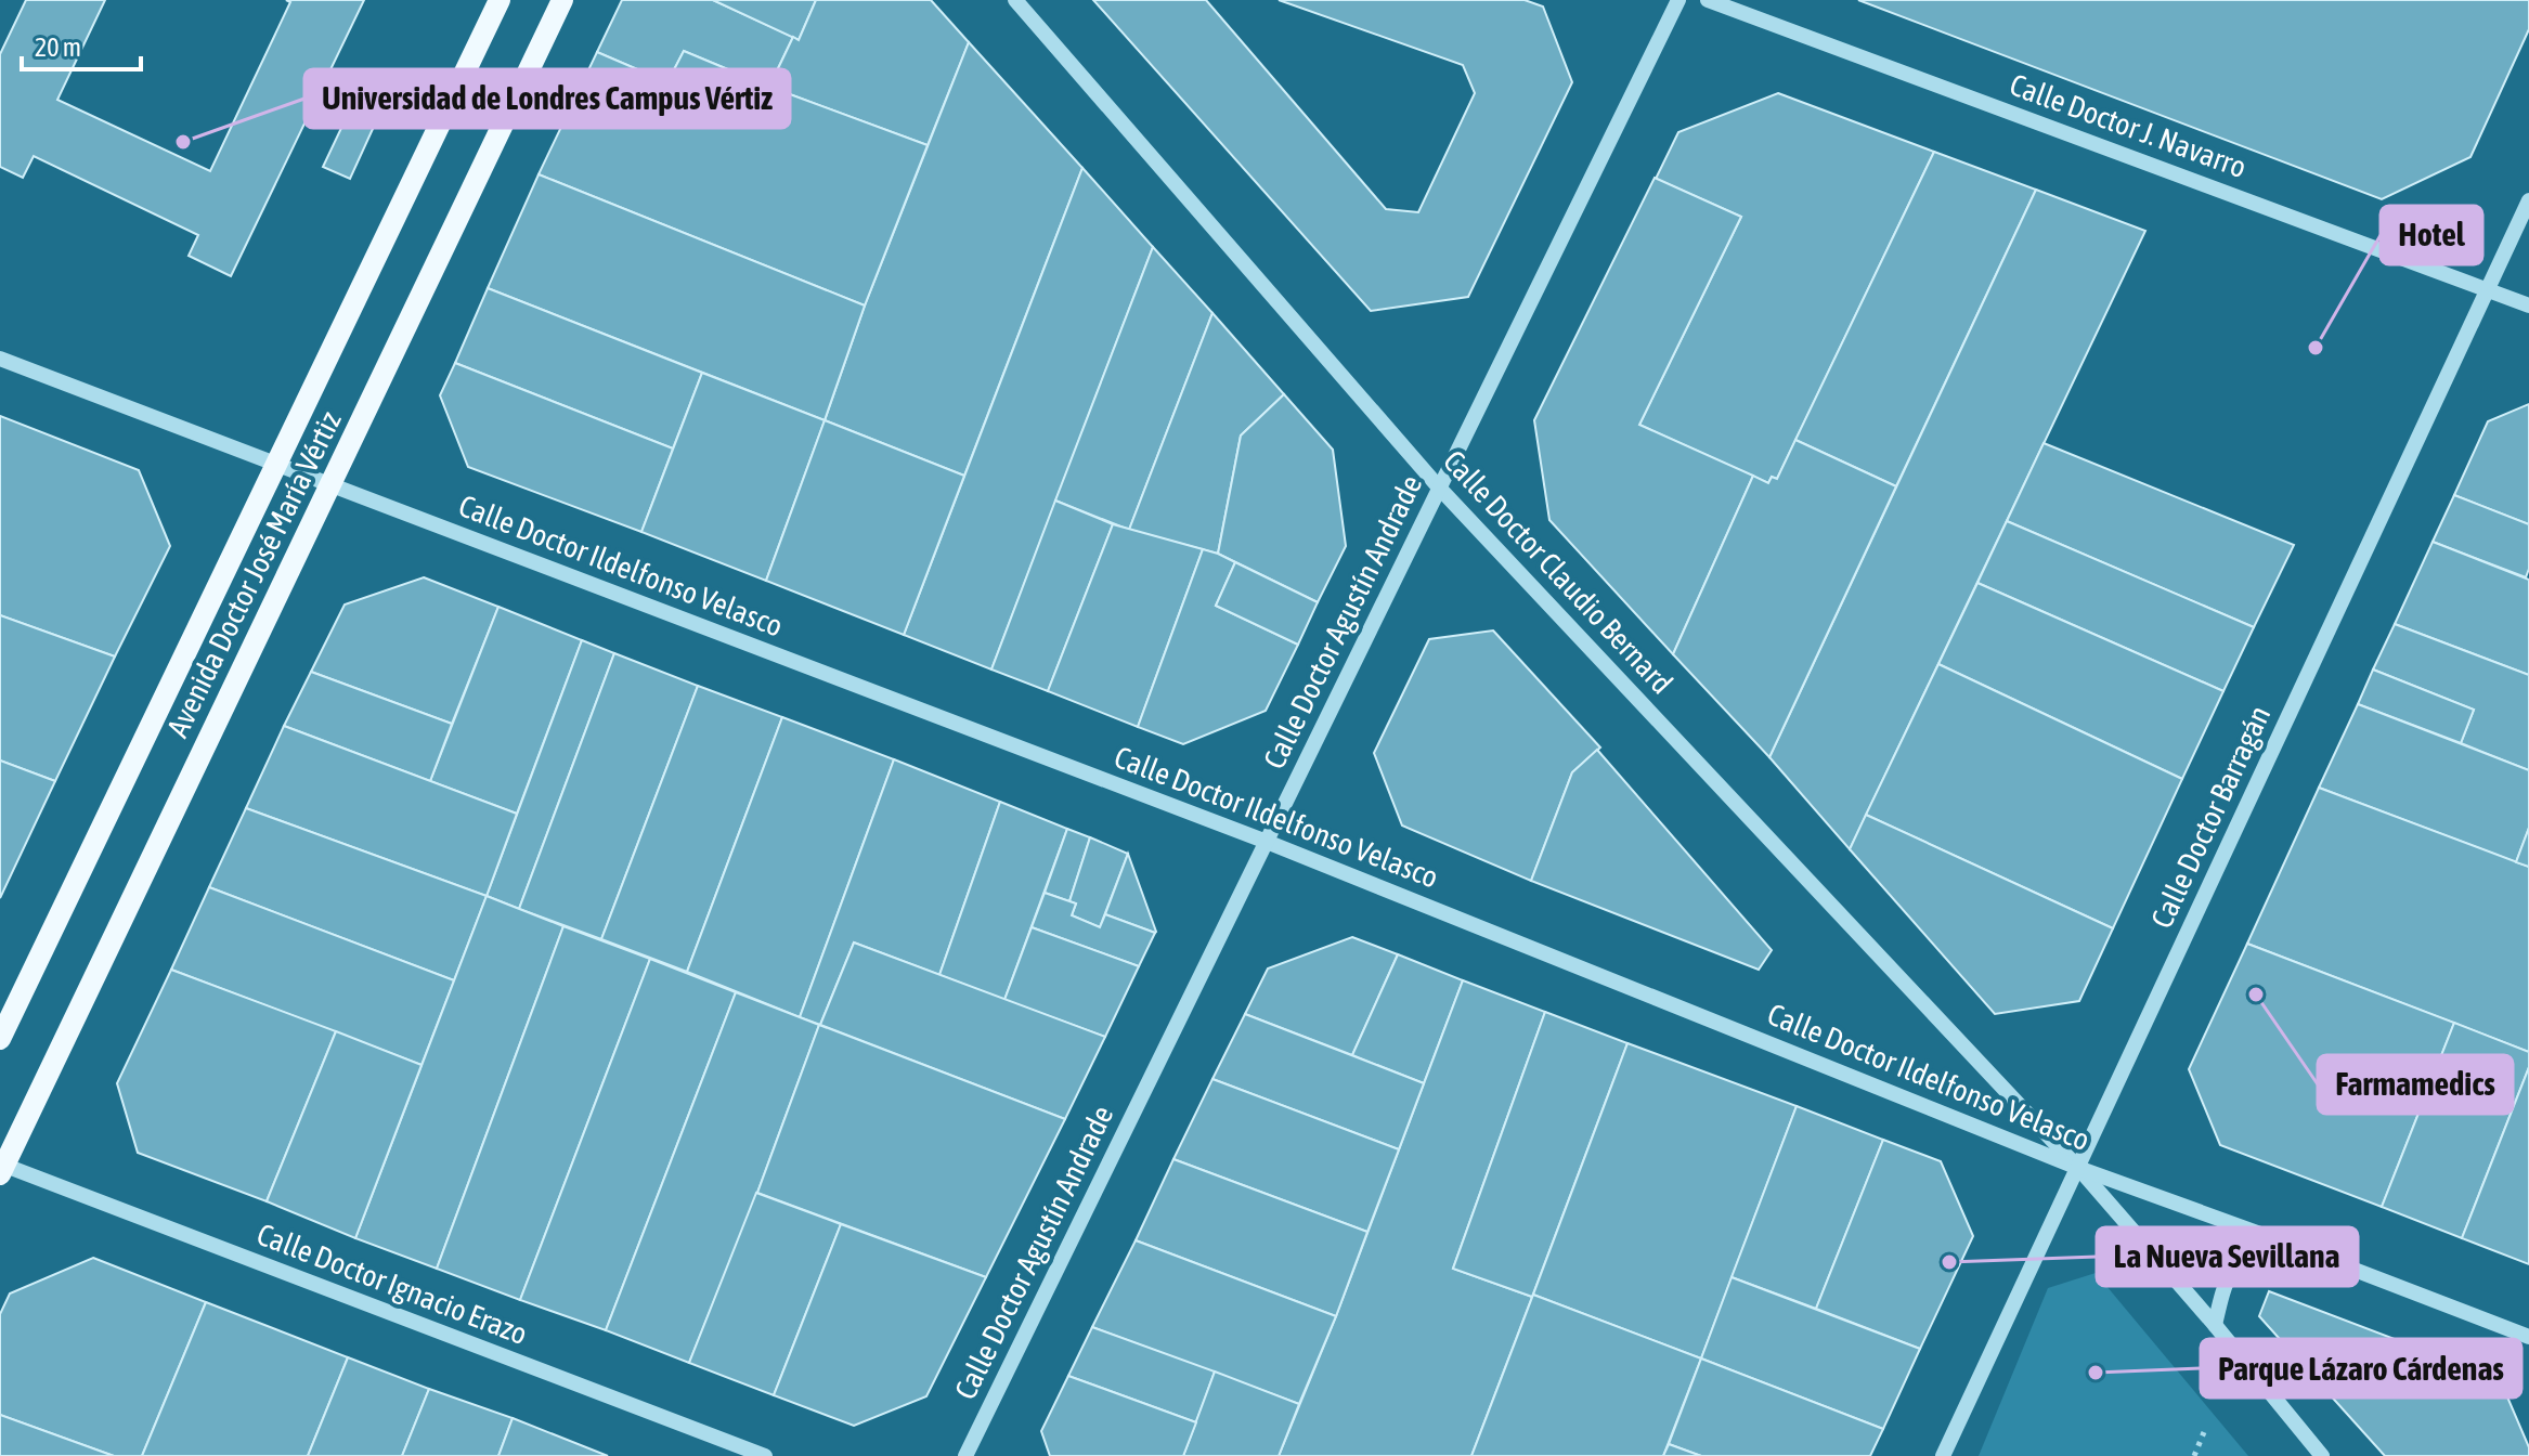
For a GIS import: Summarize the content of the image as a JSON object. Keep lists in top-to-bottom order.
{
  "streets": {
    "main road": ["Avenida Doctor José María Vértiz"],
    "street": [
      "Calle Doctor J. Navarro",
      "Calle Doctor Ildelfonso Velasco",
      "Calle Doctor Claudio Bernard",
      "Calle Doctor Agustín Andrade",
      "Calle Doctor Barragán",
      "Calle Doctor Ignacio Erazo"
    ]
  },
  "crossings": [
    ["Calle Doctor J. Navarro", "Calle Doctor Barragán"],
    ["Calle Doctor Ildelfonso Velasco", "Calle Doctor Claudio Bernard"],
    ["Calle Doctor Ildelfonso Velasco", "Avenida Doctor José María Vértiz"],
    ["Calle Doctor Ildelfonso Velasco", "Calle Doctor Agustín Andrade"],
    ["Calle Doctor Ildelfonso Velasco", "Calle Doctor Barragán"],
    ["Calle Doctor Claudio Bernard", "Calle Doctor Agustín Andrade"],
    ["Calle Doctor Claudio Bernard", "Calle Doctor Barragán"],
    ["Avenida Doctor José María Vértiz", "Calle Doctor Ignacio Erazo"]
  ],
  "places": [
    "Universidad de Londres Campus Vértiz",
    "Hotel",
    "Farmamedics",
    "La Nueva Sevillana",
    "Parque Lázaro Cárdenas"
  ],
  "scale_bar": "20 m"
}
